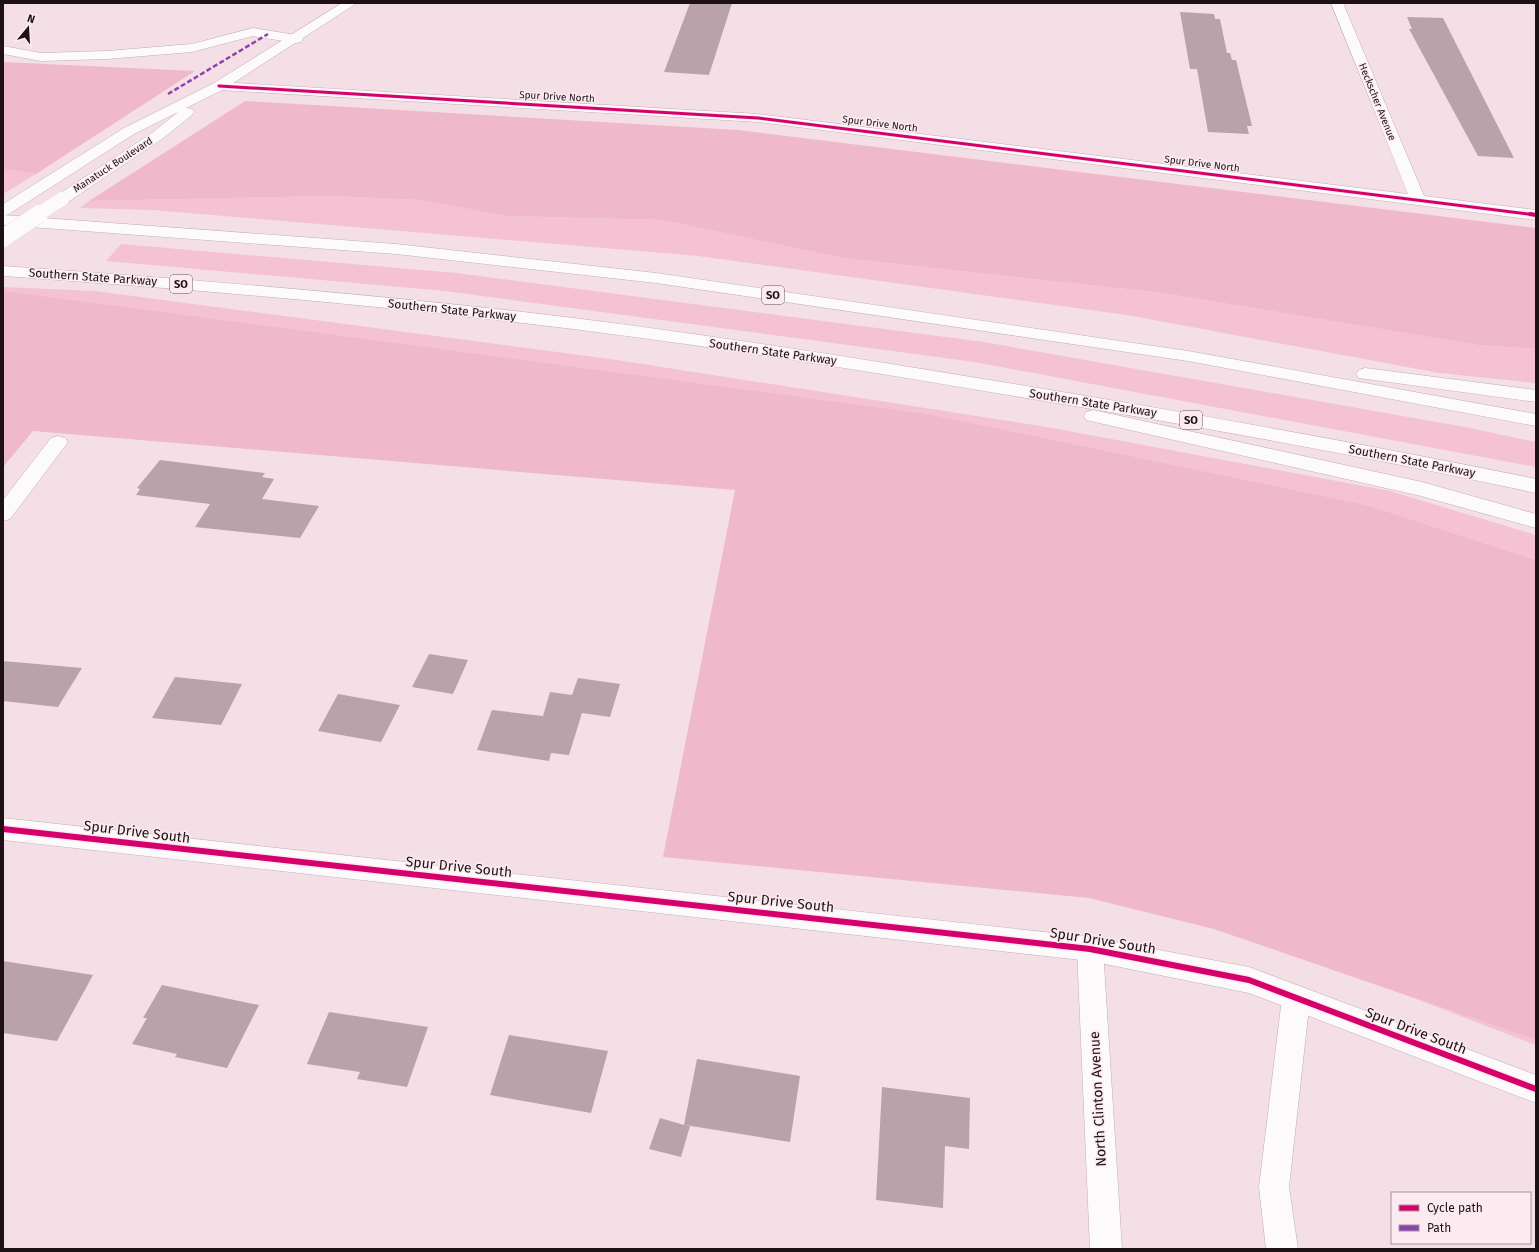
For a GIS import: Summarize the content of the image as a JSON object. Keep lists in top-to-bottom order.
{
  "streets": {
    "main road": [
      "Spur Drive North",
      "Heckscher Avenue",
      "Manatuck Boulevard",
      "Southern State Parkway",
      "SO",
      "Spur Drive South",
      "North Clinton Avenue"
    ]
  },
  "crossings": [
    ["Spur Drive North", "Heckscher Avenue"],
    ["Spur Drive North", "Manatuck Boulevard"],
    ["Spur Drive South", "North Clinton Avenue"]
  ],
  "legend": ["Cycle path", "Path"],
  "north": "top"
}
